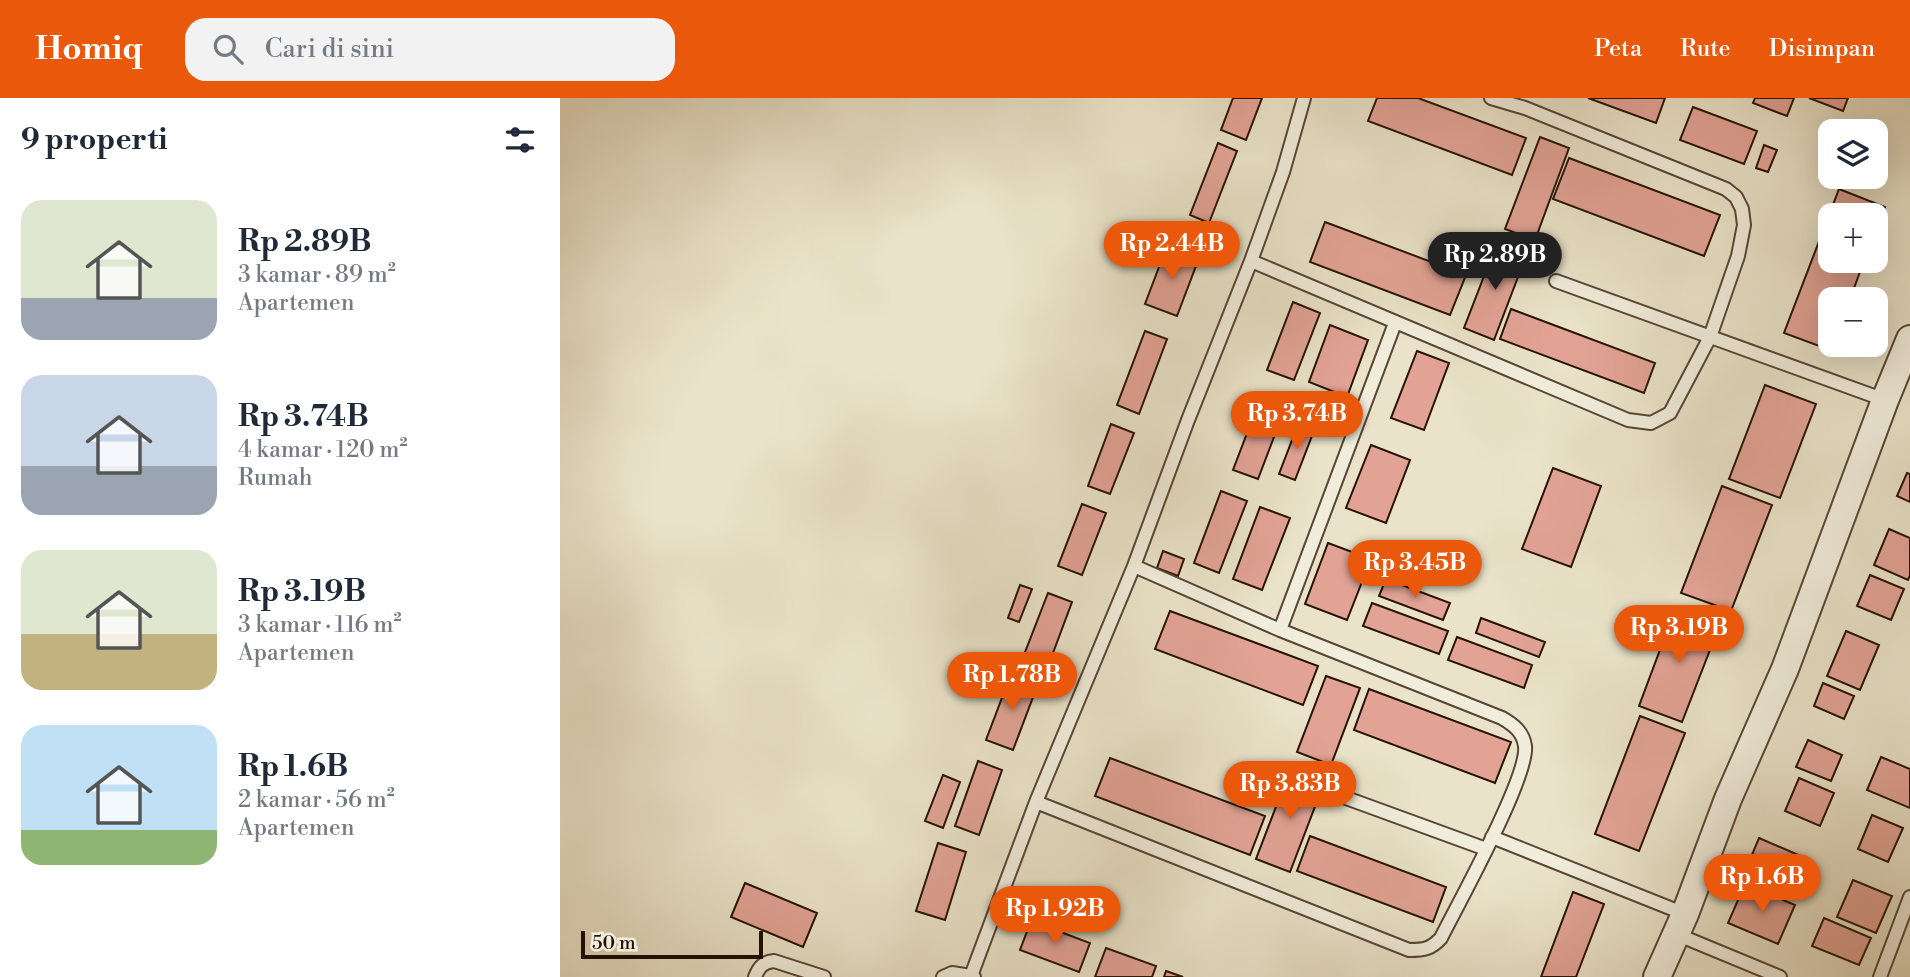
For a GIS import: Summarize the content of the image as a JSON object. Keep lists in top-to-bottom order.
{
  "scale_bar": "50 m",
  "page": {
    "header": "Homiq",
    "search": "Cari di sini",
    "nav": ["Peta", "Rute", "Disimpan"],
    "heading": "9 properti",
    "map_buttons": ["+", "−"],
    "list": [
      {
        "name": "Rp 2.89B",
        "note": "3 kamar · 89 m² · Apartemen"
      },
      {
        "name": "Rp 3.74B",
        "note": "4 kamar · 120 m² · Rumah"
      },
      {
        "name": "Rp 3.19B",
        "note": "3 kamar · 116 m² · Apartemen"
      },
      {
        "name": "Rp 1.6B",
        "note": "2 kamar · 56 m² · Apartemen"
      }
    ],
    "price": [
      "Rp 2.44B",
      "Rp 2.89B",
      "Rp 3.74B",
      "Rp 3.45B",
      "Rp 3.19B",
      "Rp 1.78B",
      "Rp 3.83B",
      "Rp 1.6B",
      "Rp 1.92B"
    ],
    "scale": "50 m"
  }
}
